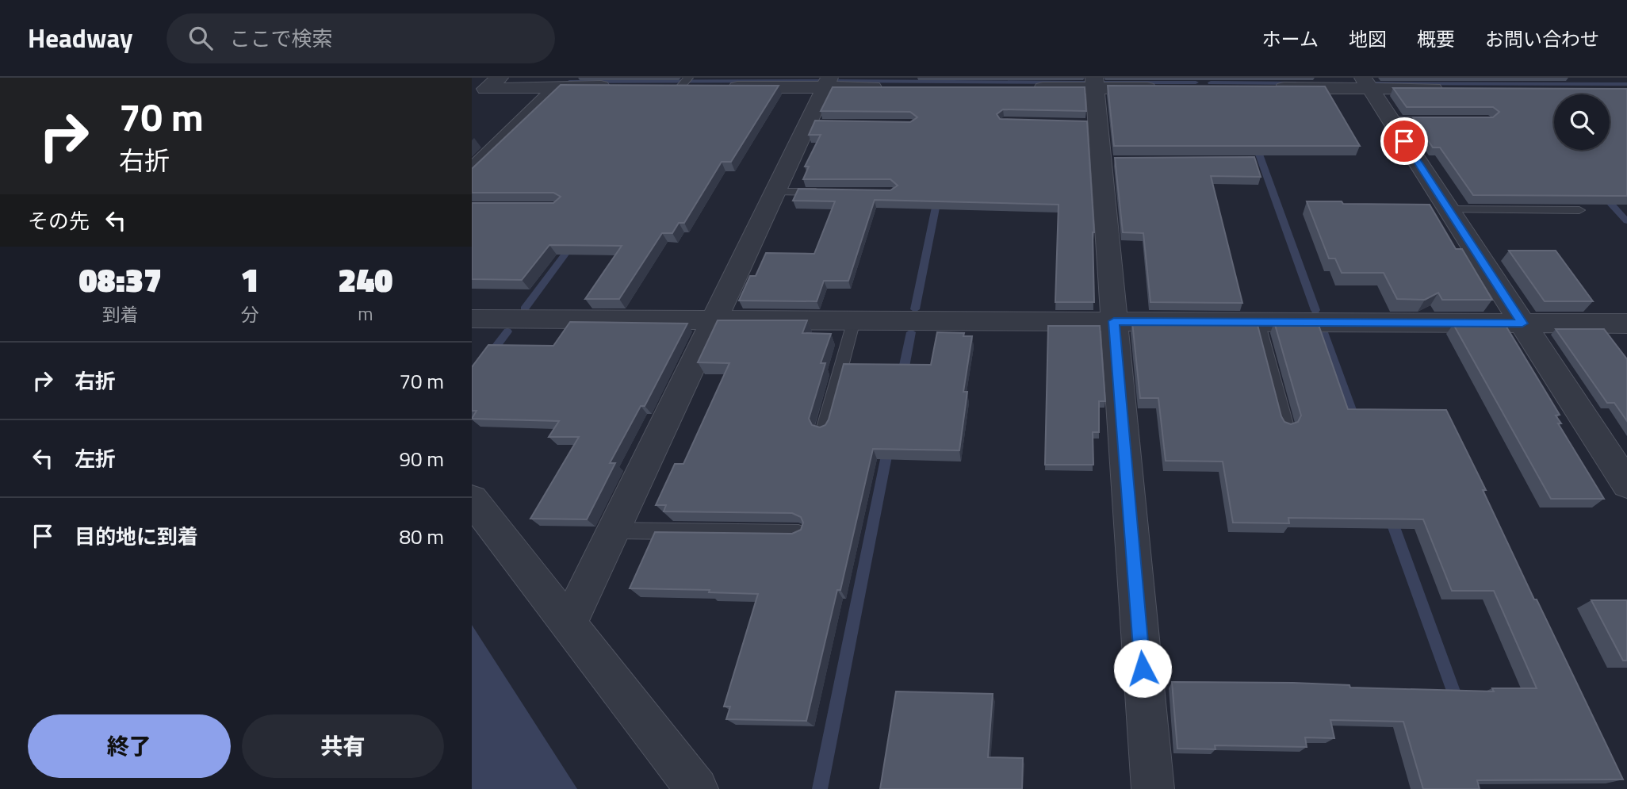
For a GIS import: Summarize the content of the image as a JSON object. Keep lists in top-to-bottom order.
{
  "page": {
    "header": "Headway",
    "search": "ここで検索",
    "nav": [
      "ホーム",
      "地図",
      "概要",
      "お問い合わせ"
    ],
    "turn": ["70 m", "右折"],
    "then": "その先",
    "eta": [
      "08:37",
      "到着",
      "1",
      "分",
      "240",
      "m"
    ],
    "list": [
      {
        "name": "右折",
        "value": "70 m"
      },
      {
        "name": "左折",
        "value": "90 m"
      },
      {
        "name": "目的地に到着",
        "value": "80 m"
      }
    ],
    "buttons": ["終了", "共有"]
  }
}
